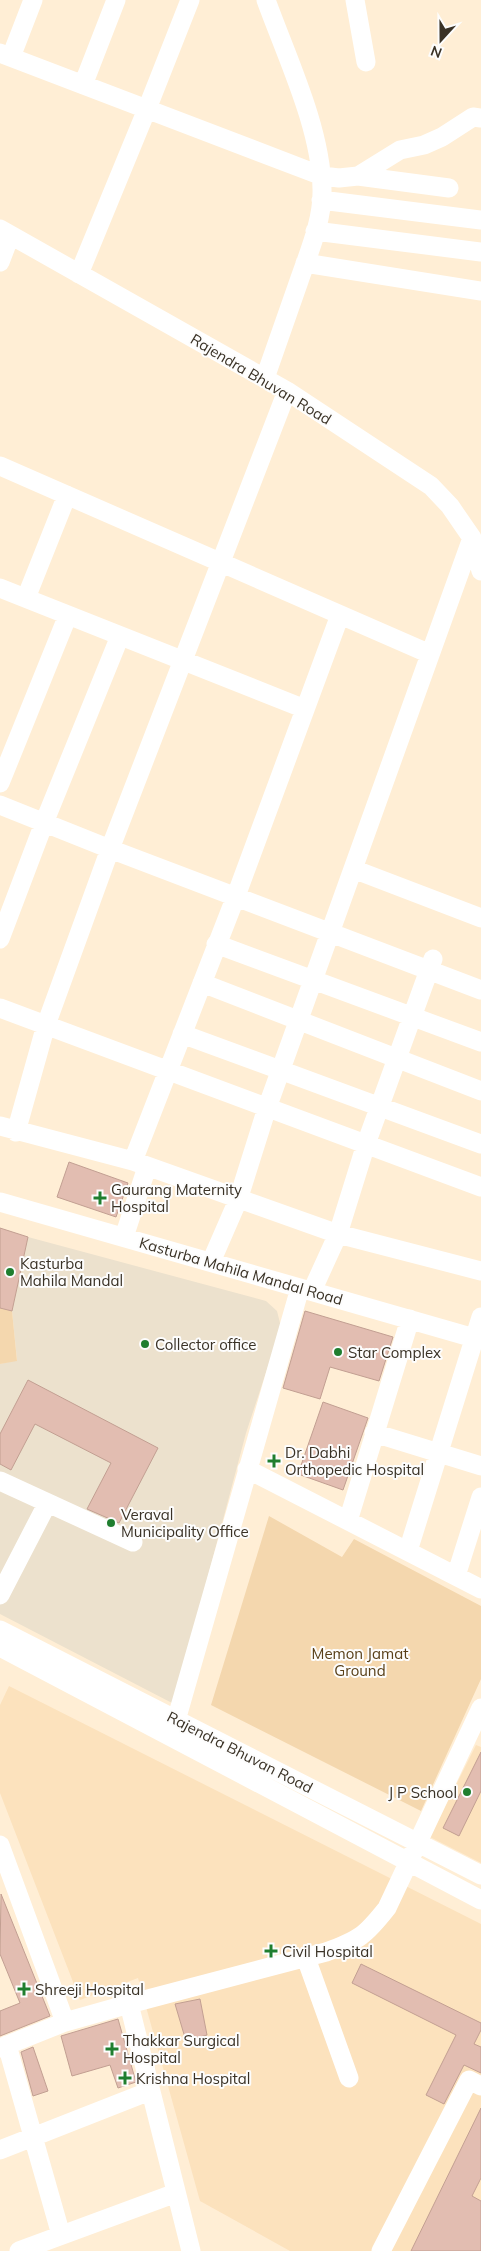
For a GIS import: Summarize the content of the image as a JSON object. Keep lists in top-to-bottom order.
{
  "streets": {
    "street": ["Rajendra Bhuvan Road", "Kasturba Mahila Mandal Road"]
  },
  "parks": ["Memon Jamat Ground"],
  "places": {
    "health": [
      "Gaurang Maternity Hospital",
      "Dr. Dabhi Orthopedic Hospital",
      "Civil Hospital",
      "Shreeji Hospital",
      "Thakkar Surgical Hospital",
      "Krishna Hospital"
    ],
    "other": [
      "Kasturba Mahila Mandal",
      "Collector office",
      "Star Complex",
      "Veraval Municipality Office",
      "J P School"
    ]
  },
  "north": "bottom"
}
